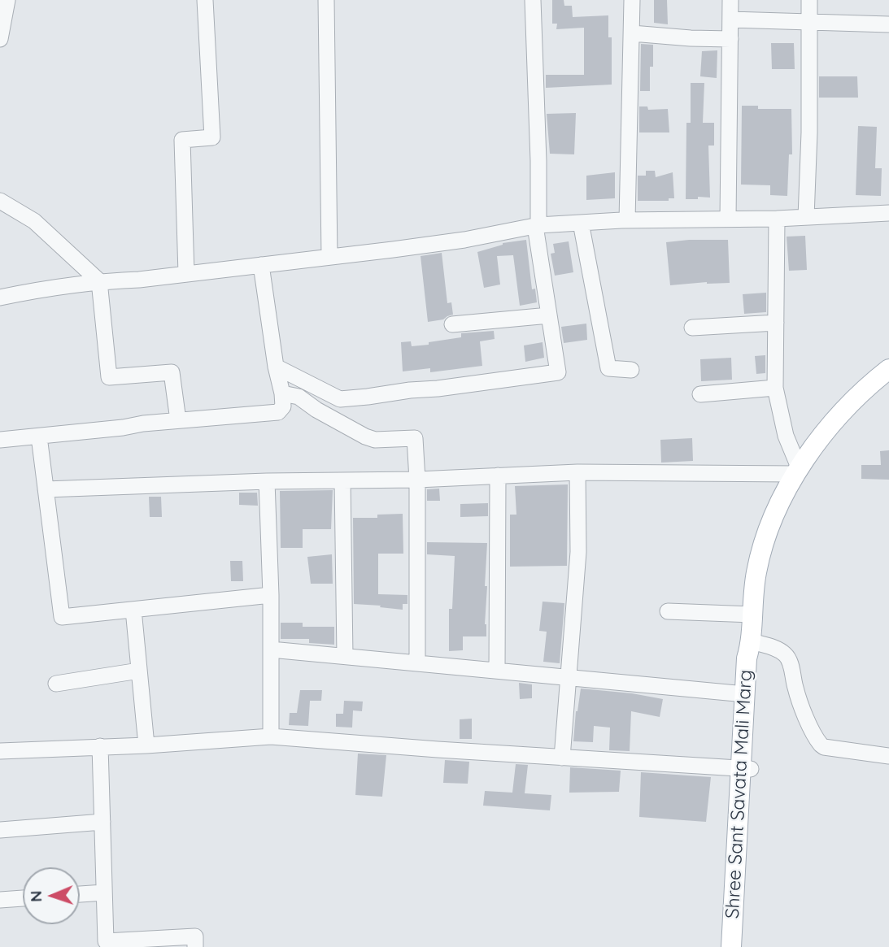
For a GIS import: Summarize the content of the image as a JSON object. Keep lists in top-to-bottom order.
{
  "streets": {
    "main road": ["Shree Sant Savata Mali Marg"]
  },
  "north": "left"
}
